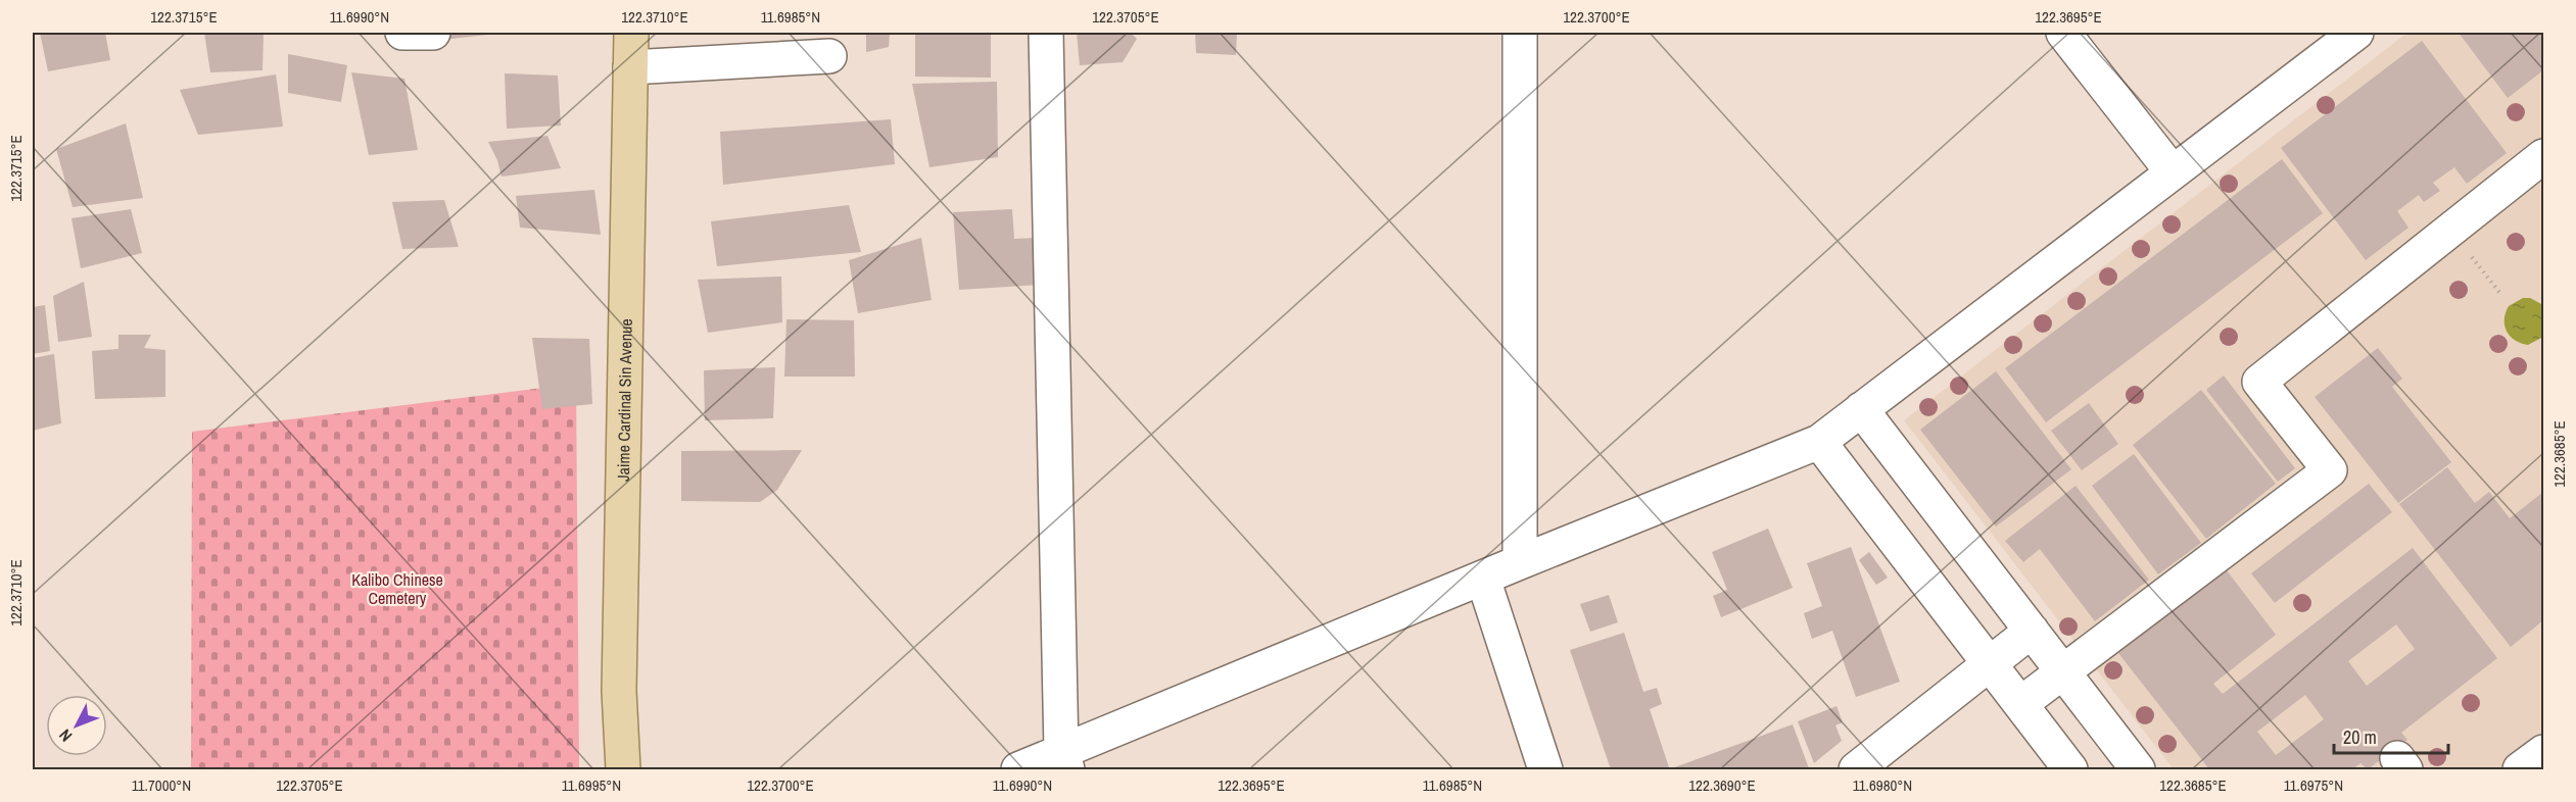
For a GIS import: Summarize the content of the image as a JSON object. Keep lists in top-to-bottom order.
{
  "streets": {
    "main road": ["Jaime Cardinal Sin Avenue"]
  },
  "parks": ["Kalibo Chinese Cemetery"],
  "scale_bar": "20 m",
  "north": "bottom left",
  "coordinates": [
    "122.3715°E",
    "11.6990°N",
    "122.3710°E",
    "11.6985°N",
    "122.3705°E",
    "122.3700°E",
    "122.3695°E",
    "122.3685°E",
    "11.7000°N",
    "11.6995°N",
    "122.3690°E",
    "11.6980°N",
    "11.6975°N"
  ]
}
